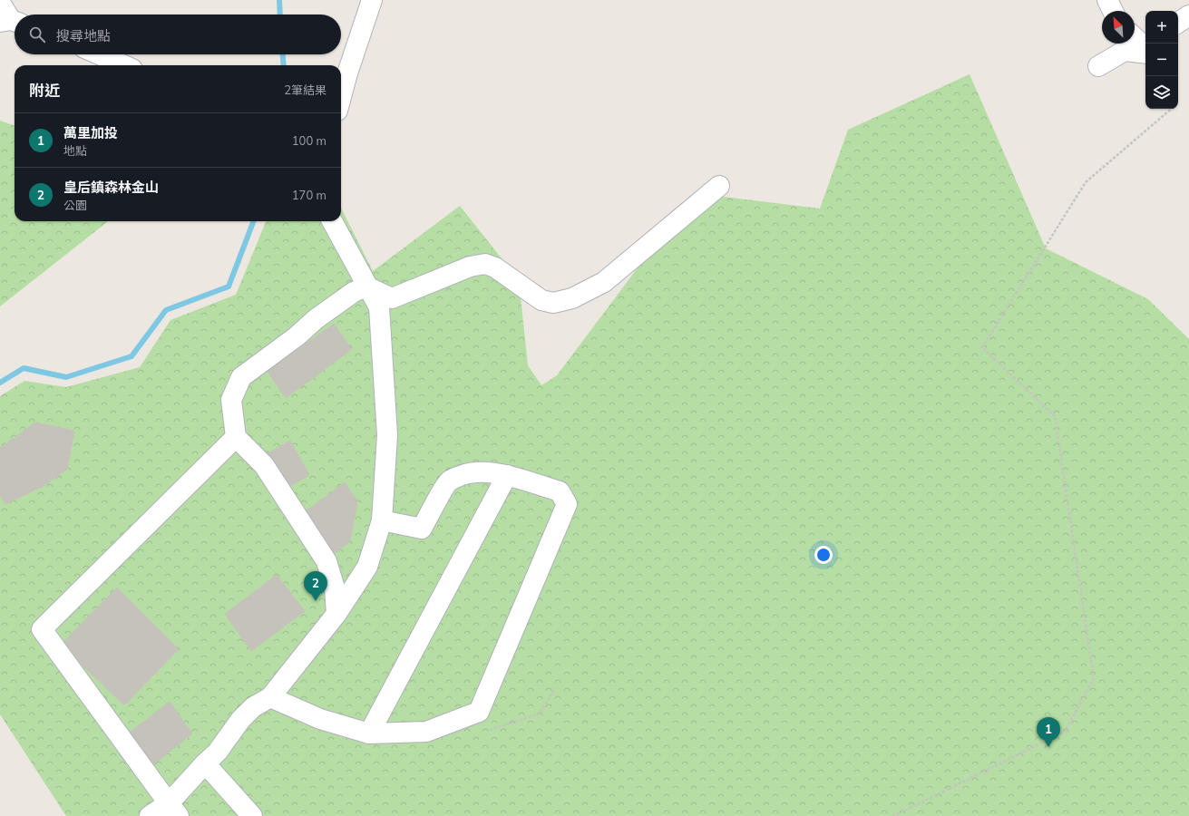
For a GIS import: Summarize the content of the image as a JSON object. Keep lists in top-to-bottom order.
{
  "north": "top left",
  "page": {
    "map_buttons": ["+", "−"],
    "search": "搜尋地點",
    "heading": ["附近", "2筆結果"],
    "list": [
      {
        "mark": "1",
        "name": "萬里加投",
        "note": "地點",
        "value": "100 m"
      },
      {
        "mark": "2",
        "name": "皇后鎮森林金山",
        "note": "公園",
        "value": "170 m"
      }
    ],
    "pins": ["2", "1"]
  }
}
